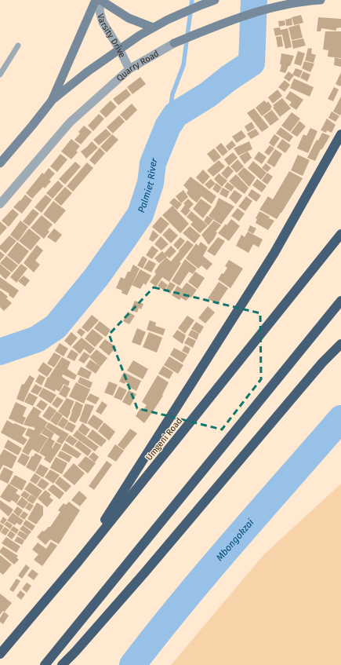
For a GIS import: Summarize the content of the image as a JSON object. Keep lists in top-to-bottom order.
{
  "streets": {
    "highway": ["Umgeni Road"],
    "main road": ["Quarry Road"],
    "street": ["Varsity Drive"]
  },
  "crossings": [
    ["Varsity Drive", "Quarry Road"]
  ],
  "water": ["Palmiet River", "Mbongokzai"]
}
